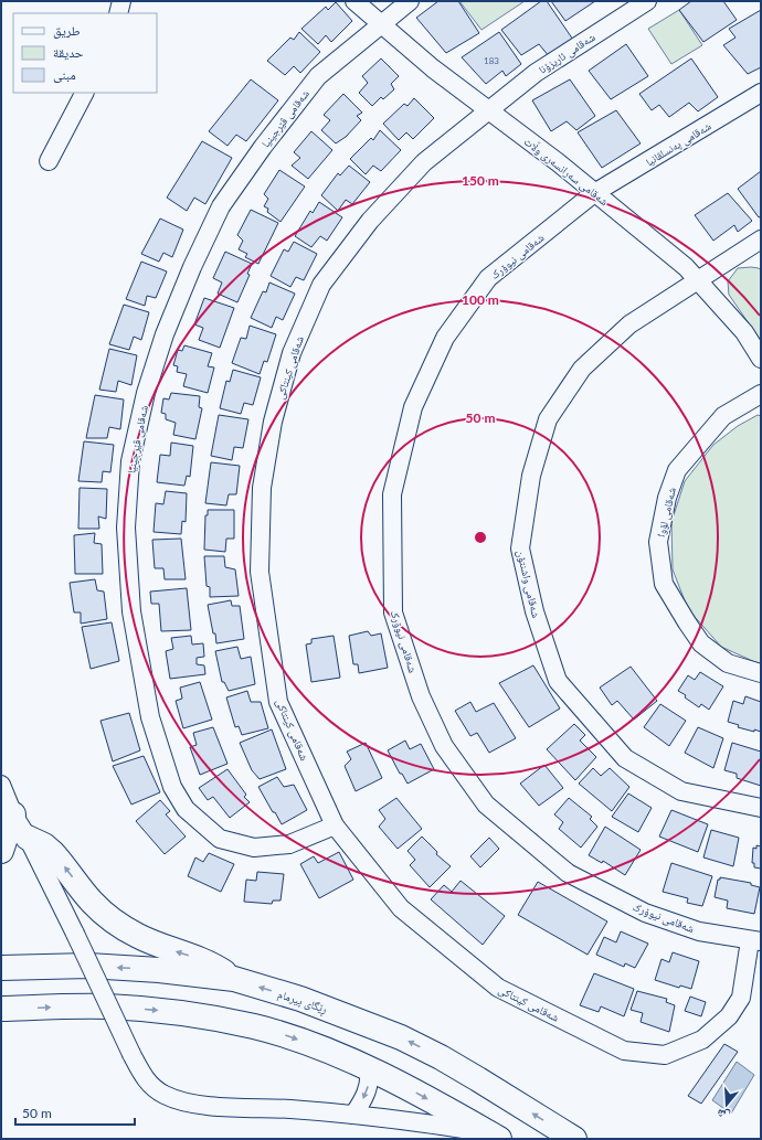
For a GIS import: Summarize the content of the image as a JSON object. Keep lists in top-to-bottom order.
{
  "streets": {
    "highway": ["ڕێگای پیرمام"],
    "street": [
      "شەقامی ئاریزۆنا",
      "شەقامی ڤێرجینیا",
      "شەقامی پەنسلڤانیا",
      "شەقامی سەرانسەری وڵات",
      "شەقامی نیوۆرک",
      "شەقامی کینتاکی",
      "شەقامی لۆوا",
      "شەقامی واشنتۆن"
    ]
  },
  "crossings": [
    ["شەقامی ئاریزۆنا", "شەقامی سەرانسەری وڵات"],
    ["شەقامی ئاریزۆنا", "شەقامی کینتاکی"],
    ["شەقامی ڤێرجینیا", "شەقامی سەرانسەری وڵات"],
    ["شەقامی ڤێرجینیا", "شەقامی کینتاکی"],
    ["شەقامی پەنسلڤانیا", "شەقامی سەرانسەری وڵات"],
    ["شەقامی پەنسلڤانیا", "شەقامی نیوۆرک"],
    ["شەقامی سەرانسەری وڵات", "شەقامی نیوۆرک"],
    ["شەقامی سەرانسەری وڵات", "شەقامی کینتاکی"],
    ["شەقامی سەرانسەری وڵات", "شەقامی واشنتۆن"],
    ["شەقامی نیوۆرک", "شەقامی کینتاکی"]
  ],
  "house_numbers": ["183"],
  "legend": ["طريق", "حديقة", "مبنى"],
  "scale_bar": "50 m",
  "north": "bottom",
  "rings": ["150 m", "100 m", "50 m"]
}
